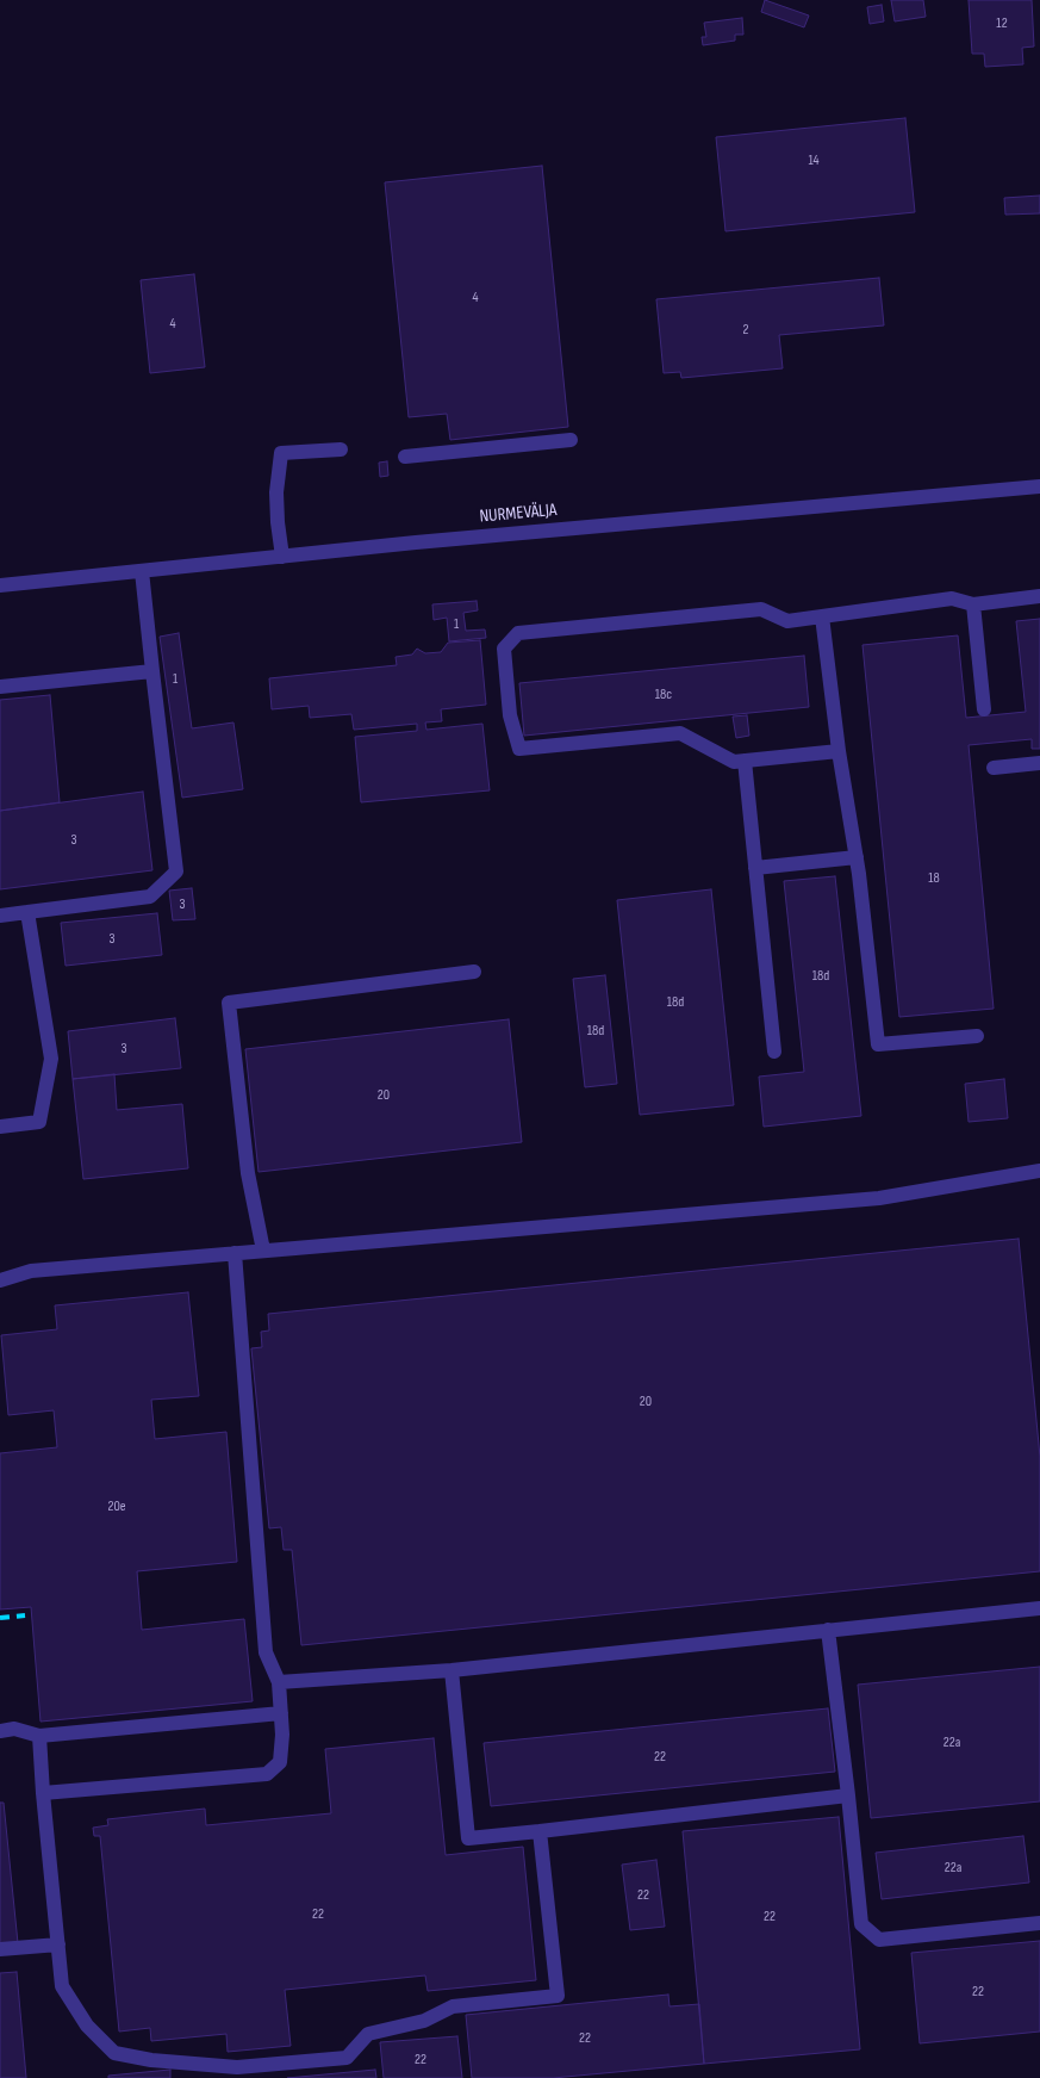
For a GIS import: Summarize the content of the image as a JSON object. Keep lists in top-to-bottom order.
{
  "streets": {
    "street": ["NURMEVÄLJA"]
  },
  "house_numbers": [
    "12",
    "14",
    "4",
    "4",
    "2",
    "1",
    "1",
    "18c",
    "3",
    "18",
    "3",
    "3",
    "18d",
    "18d",
    "18d",
    "3",
    "20",
    "20",
    "20e",
    "22a",
    "22",
    "22a",
    "22",
    "22",
    "22",
    "22",
    "22",
    "22"
  ]
}
